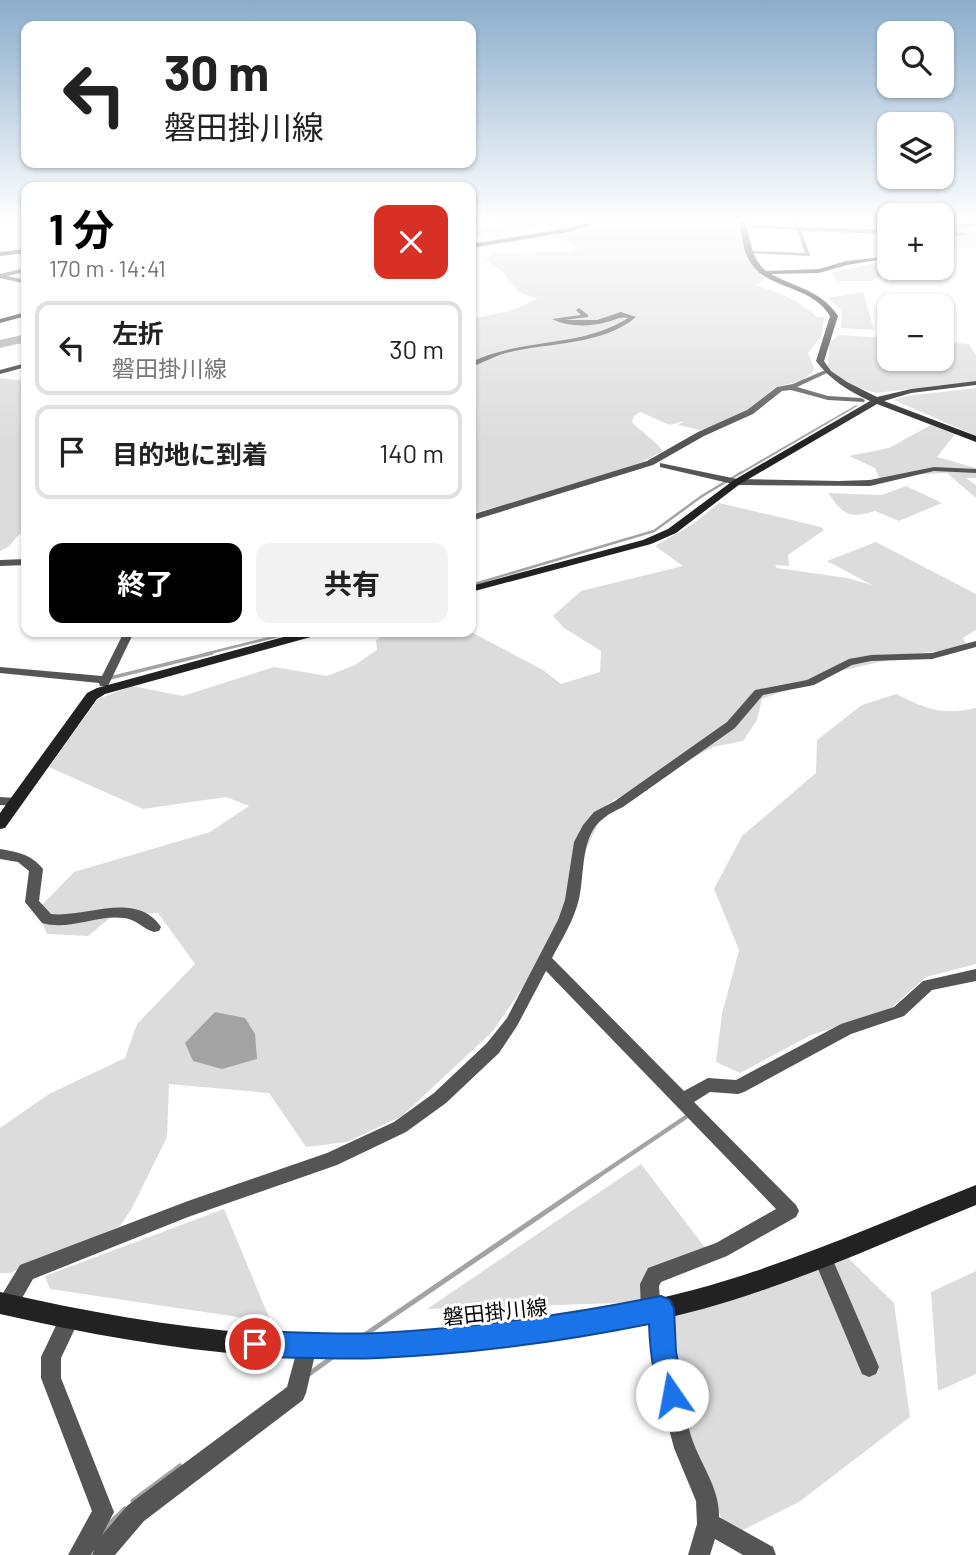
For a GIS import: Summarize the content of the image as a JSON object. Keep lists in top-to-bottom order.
{
  "streets": {
    "street": ["磐田掛川線"]
  },
  "page": {
    "map_buttons": ["+", "−"],
    "turn": ["30 m", "磐田掛川線"],
    "heading": ["1 分", "170 m · 14:41"],
    "list": [
      {
        "name": "左折",
        "note": "磐田掛川線",
        "value": "30 m"
      },
      {
        "name": "目的地に到着",
        "value": "140 m"
      }
    ],
    "buttons": ["終了", "共有"]
  }
}
